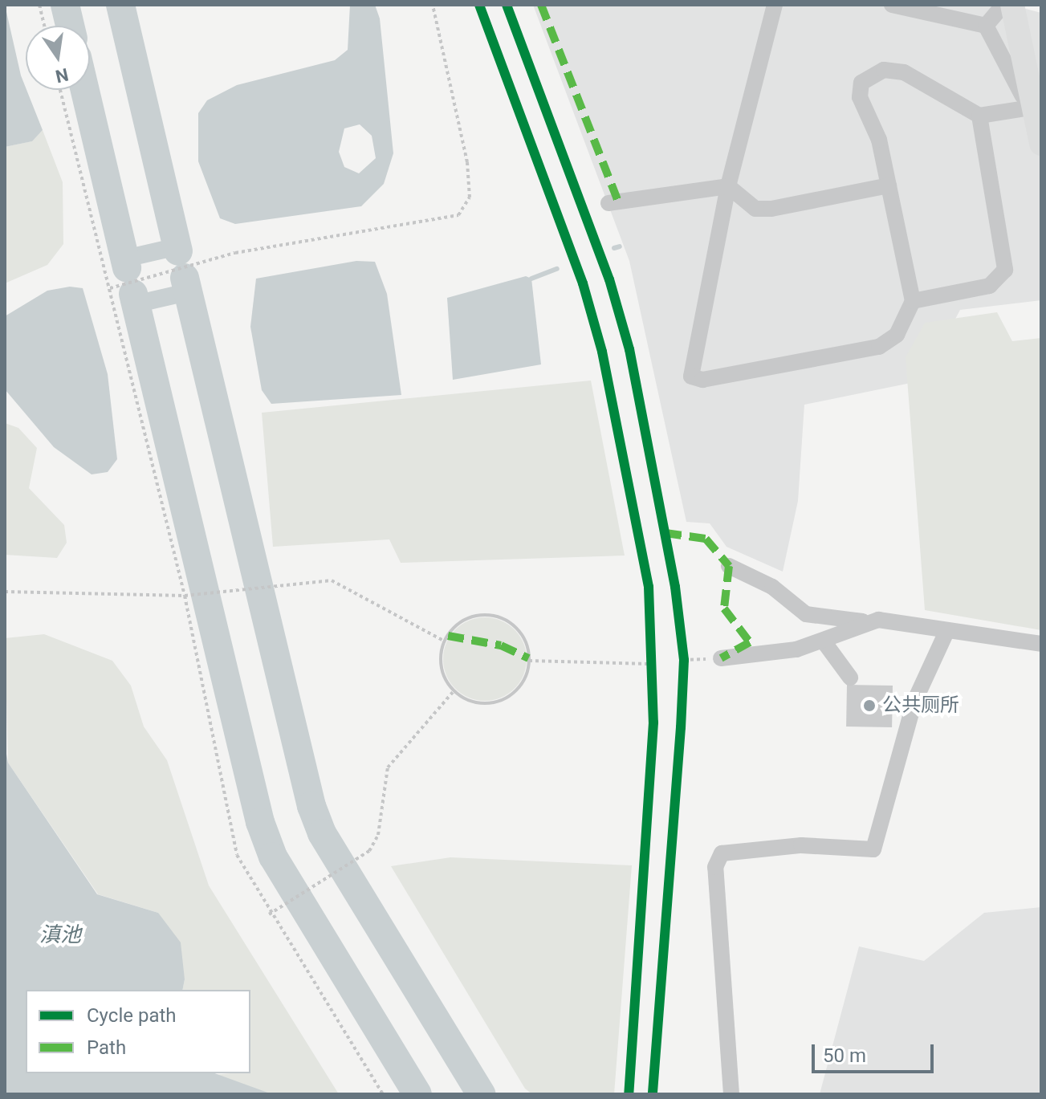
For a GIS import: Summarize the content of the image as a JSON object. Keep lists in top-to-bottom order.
{
  "water": ["滇池"],
  "places": ["公共厕所"],
  "legend": ["Cycle path", "Path"],
  "scale_bar": "50 m",
  "north": "bottom"
}
